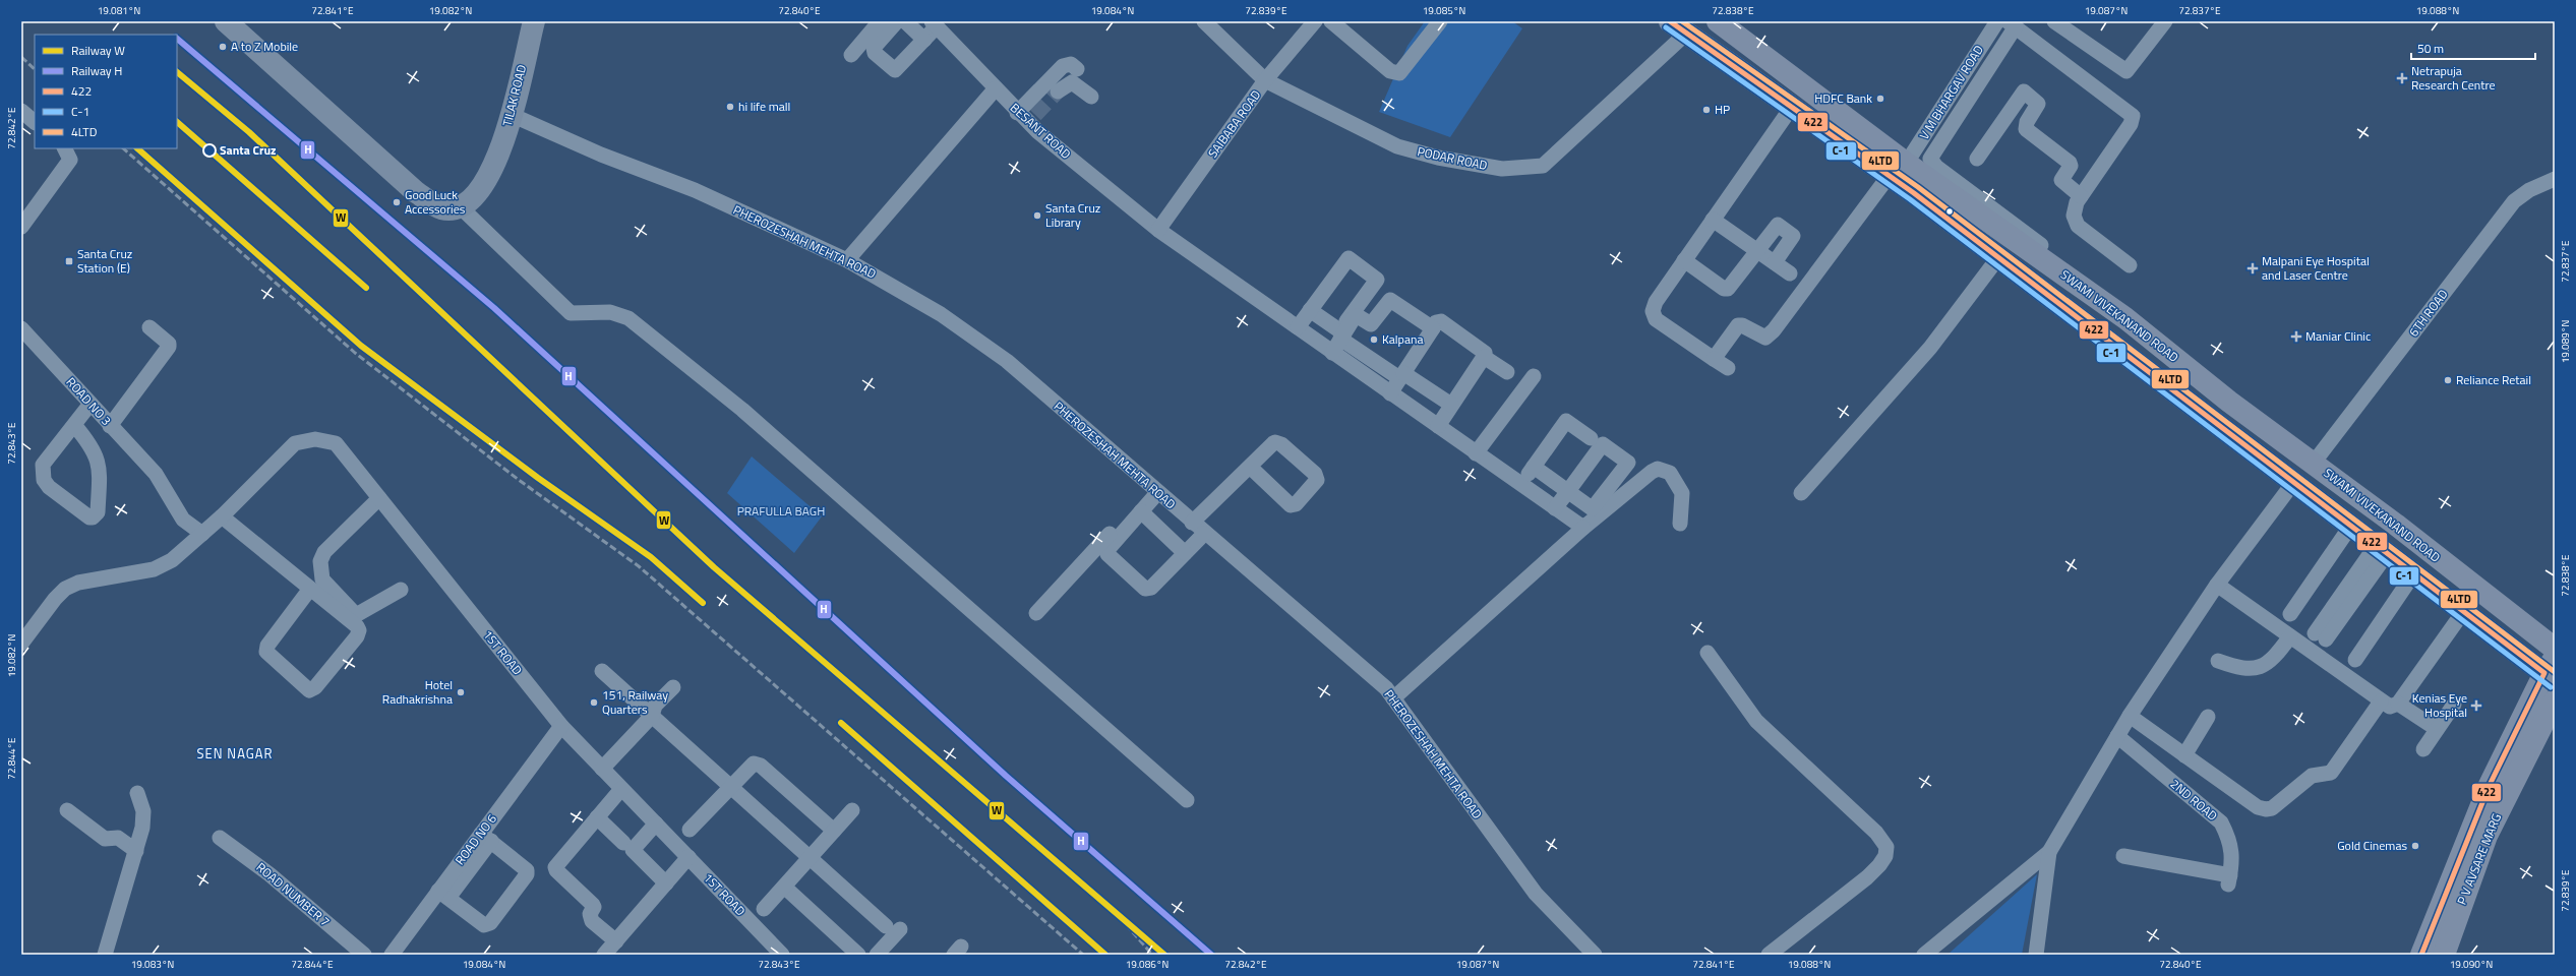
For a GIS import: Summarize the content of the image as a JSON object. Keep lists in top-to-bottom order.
{
  "streets": {
    "main road": ["SWAMI VIVEKANAND ROAD", "P V AVSARE MARG"],
    "street": [
      "V M BHARGAV ROAD",
      "TILAK ROAD",
      "SAIBABA ROAD",
      "BESANT ROAD",
      "PODAR ROAD",
      "PHEROZESHAH MEHTA ROAD",
      "6TH ROAD",
      "ROAD NO 3",
      "1ST ROAD",
      "2ND ROAD",
      "ROAD NO 6",
      "ROAD NUMBER 7"
    ]
  },
  "crossings": [
    ["V M BHARGAV ROAD", "SWAMI VIVEKANAND ROAD"],
    ["TILAK ROAD", "PHEROZESHAH MEHTA ROAD"],
    ["SAIBABA ROAD", "BESANT ROAD"],
    ["SAIBABA ROAD", "PODAR ROAD"],
    ["PODAR ROAD", "SWAMI VIVEKANAND ROAD"],
    ["6TH ROAD", "SWAMI VIVEKANAND ROAD"],
    ["ROAD NO 3", "1ST ROAD"],
    ["1ST ROAD", "ROAD NO 6"]
  ],
  "districts": ["SEN NAGAR"],
  "parks": ["PRAFULLA BAGH"],
  "places": {
    "other": [
      "A to Z Mobile",
      "HDFC Bank",
      "hi life mall",
      "HP",
      "Santa Cruz",
      "Good Luck Accessories",
      "Santa Cruz Library",
      "Kalpana",
      "Reliance Retail",
      "Hotel Radhakrishna",
      "151, Railway Quarters",
      "Gold Cinemas"
    ],
    "health": [
      "Netrapuja Research Centre",
      "Malpani Eye Hospital and Laser Centre",
      "Maniar Clinic",
      "Kenias Eye Hospital"
    ],
    "transit": ["Santa Cruz Station (E)"]
  },
  "lines": [
    "transit line 422",
    "transit line 4LTD",
    "transit line C-1",
    "rail line H",
    "rail line W"
  ],
  "legend": [
    "Railway W",
    "Railway H",
    "422",
    "C-1",
    "4LTD"
  ],
  "scale_bar": "50 m",
  "coordinates": [
    "19.081°N",
    "72.841°E",
    "19.082°N",
    "72.840°E",
    "19.084°N",
    "72.839°E",
    "19.085°N",
    "72.838°E",
    "19.087°N",
    "72.837°E",
    "19.088°N",
    "72.842°E",
    "19.089°N",
    "72.843°E",
    "72.844°E",
    "19.083°N",
    "19.086°N",
    "19.090°N"
  ]
}
